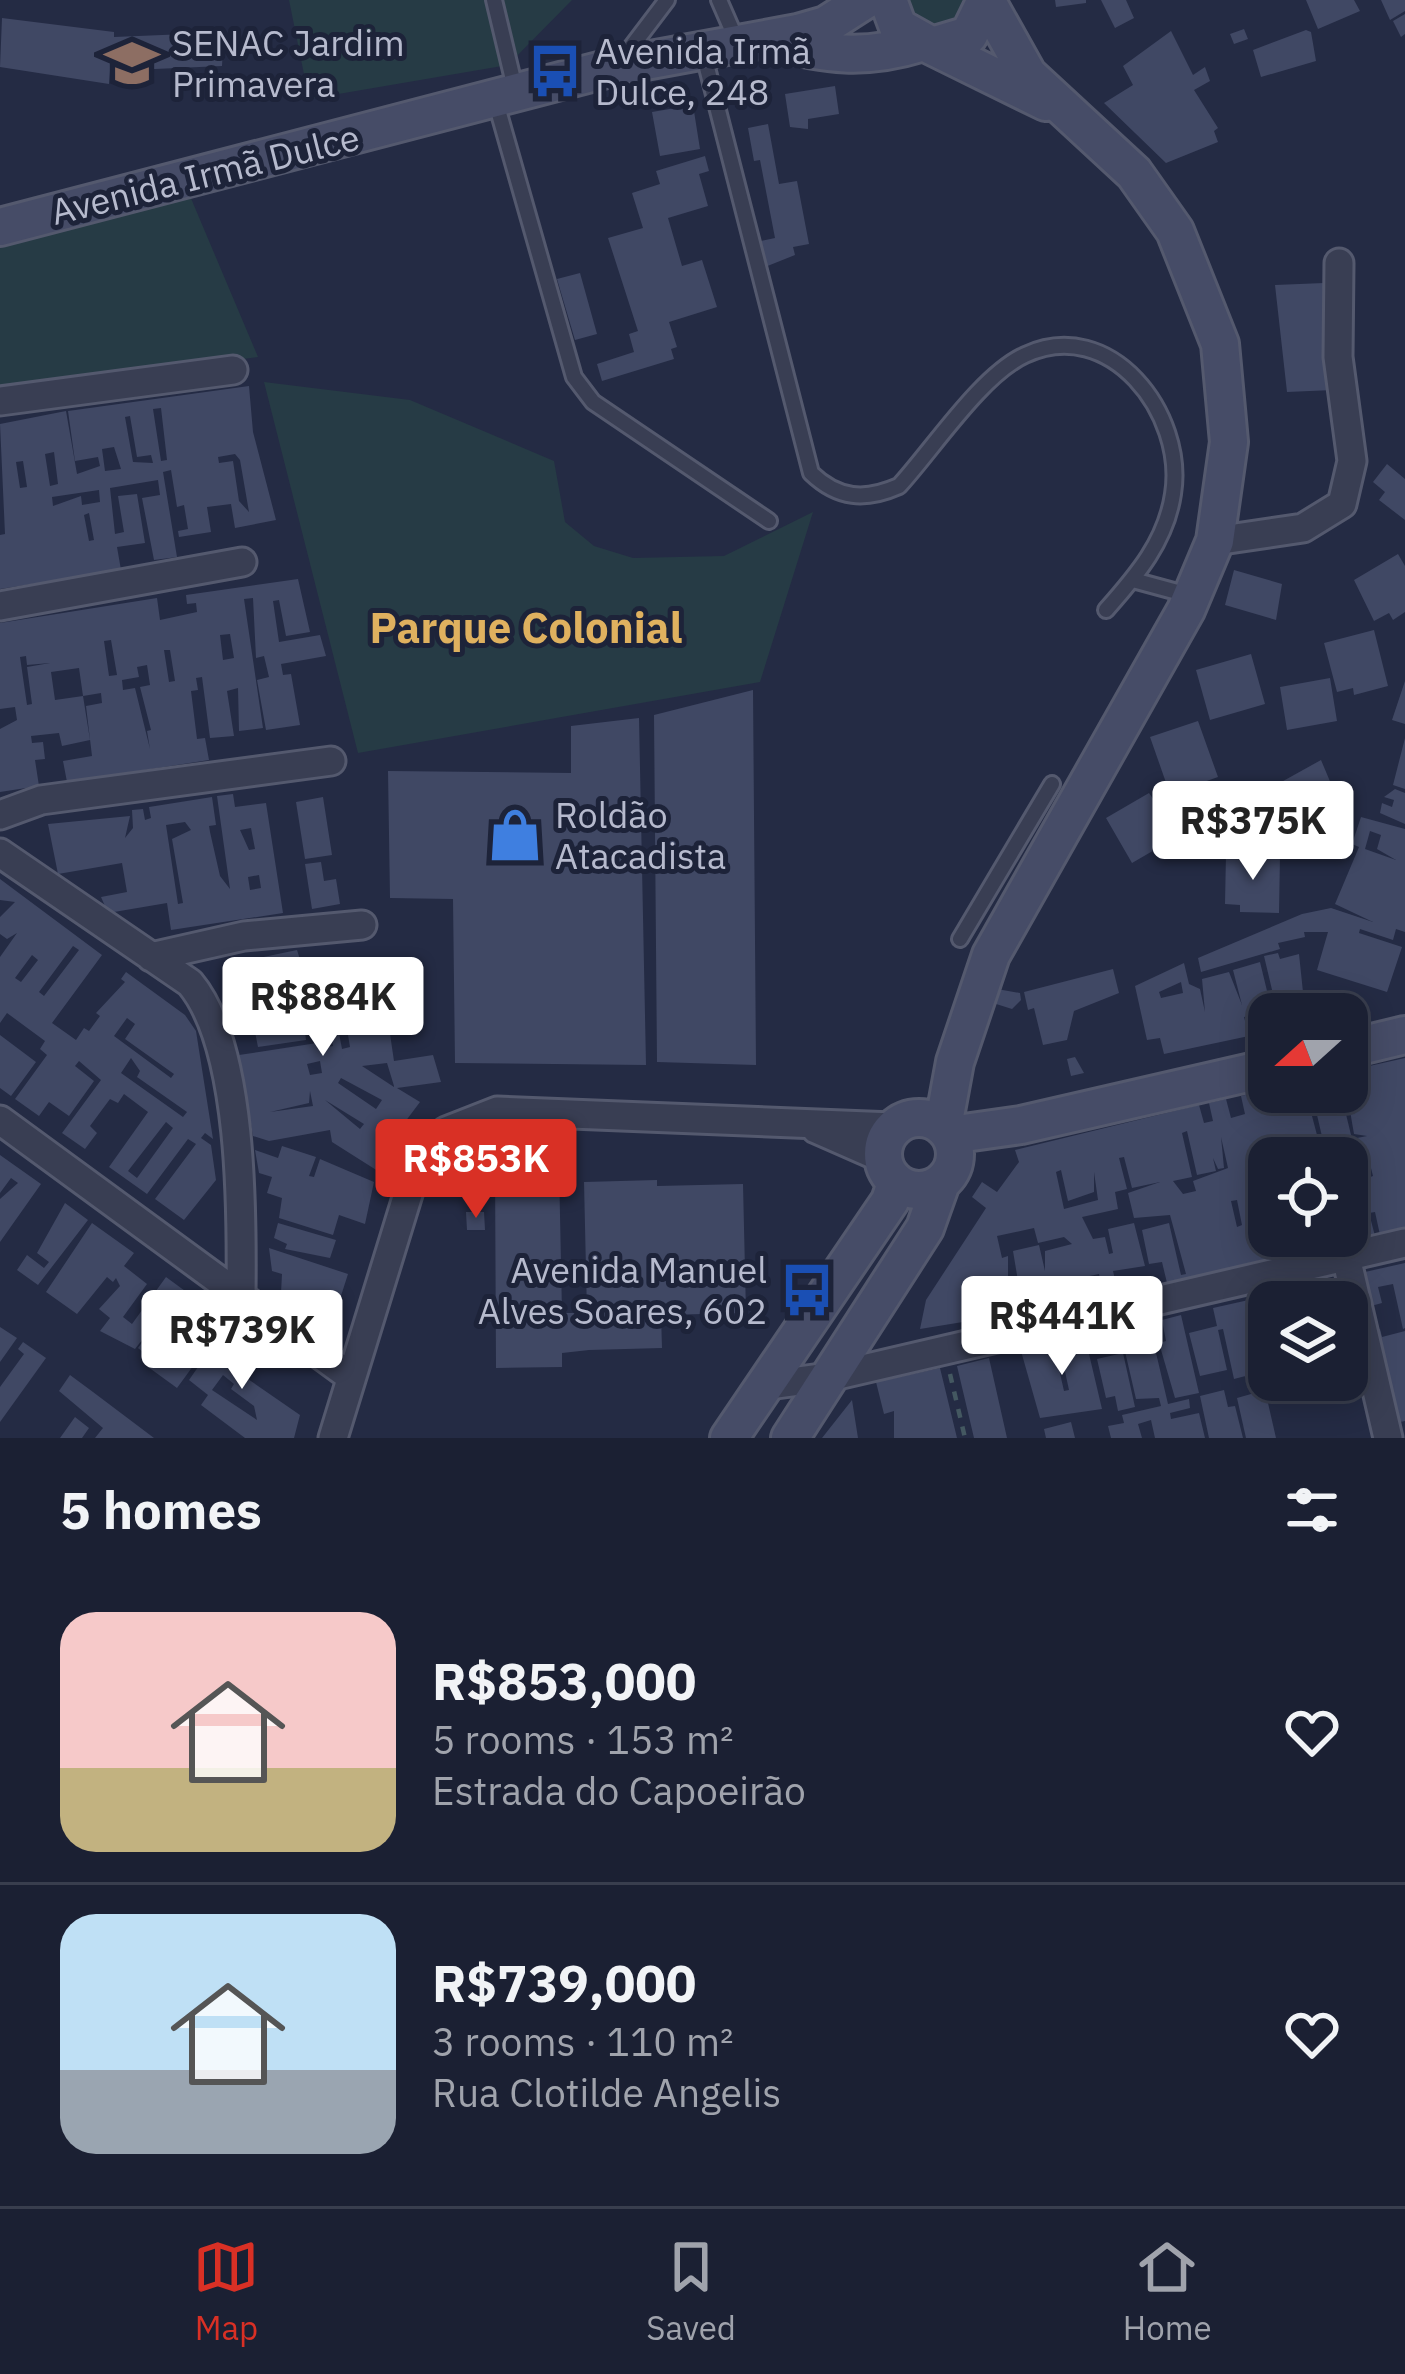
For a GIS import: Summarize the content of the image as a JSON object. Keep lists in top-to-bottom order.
{
  "streets": {
    "main road": ["Avenida Irmã Dulce"]
  },
  "districts": ["Parque Colonial"],
  "places": {
    "school or university": ["SENAC Jardim Primavera"],
    "bus stop": ["Avenida Irmã Dulce, 248", "Avenida Manuel Alves Soares, 602"],
    "shop": ["Roldão Atacadista"]
  },
  "north": "left",
  "page": {
    "price": [
      "R$375K",
      "R$884K",
      "R$853K",
      "R$441K",
      "R$739K"
    ],
    "heading": "5 homes",
    "list": [
      {
        "name": "R$853,000",
        "note": "5 rooms · 153 m² · Estrada do Capoeirão"
      },
      {
        "name": "R$739,000",
        "note": "3 rooms · 110 m² · Rua Clotilde Angelis"
      }
    ],
    "tabs": ["Map", "Saved", "Home"]
  }
}
